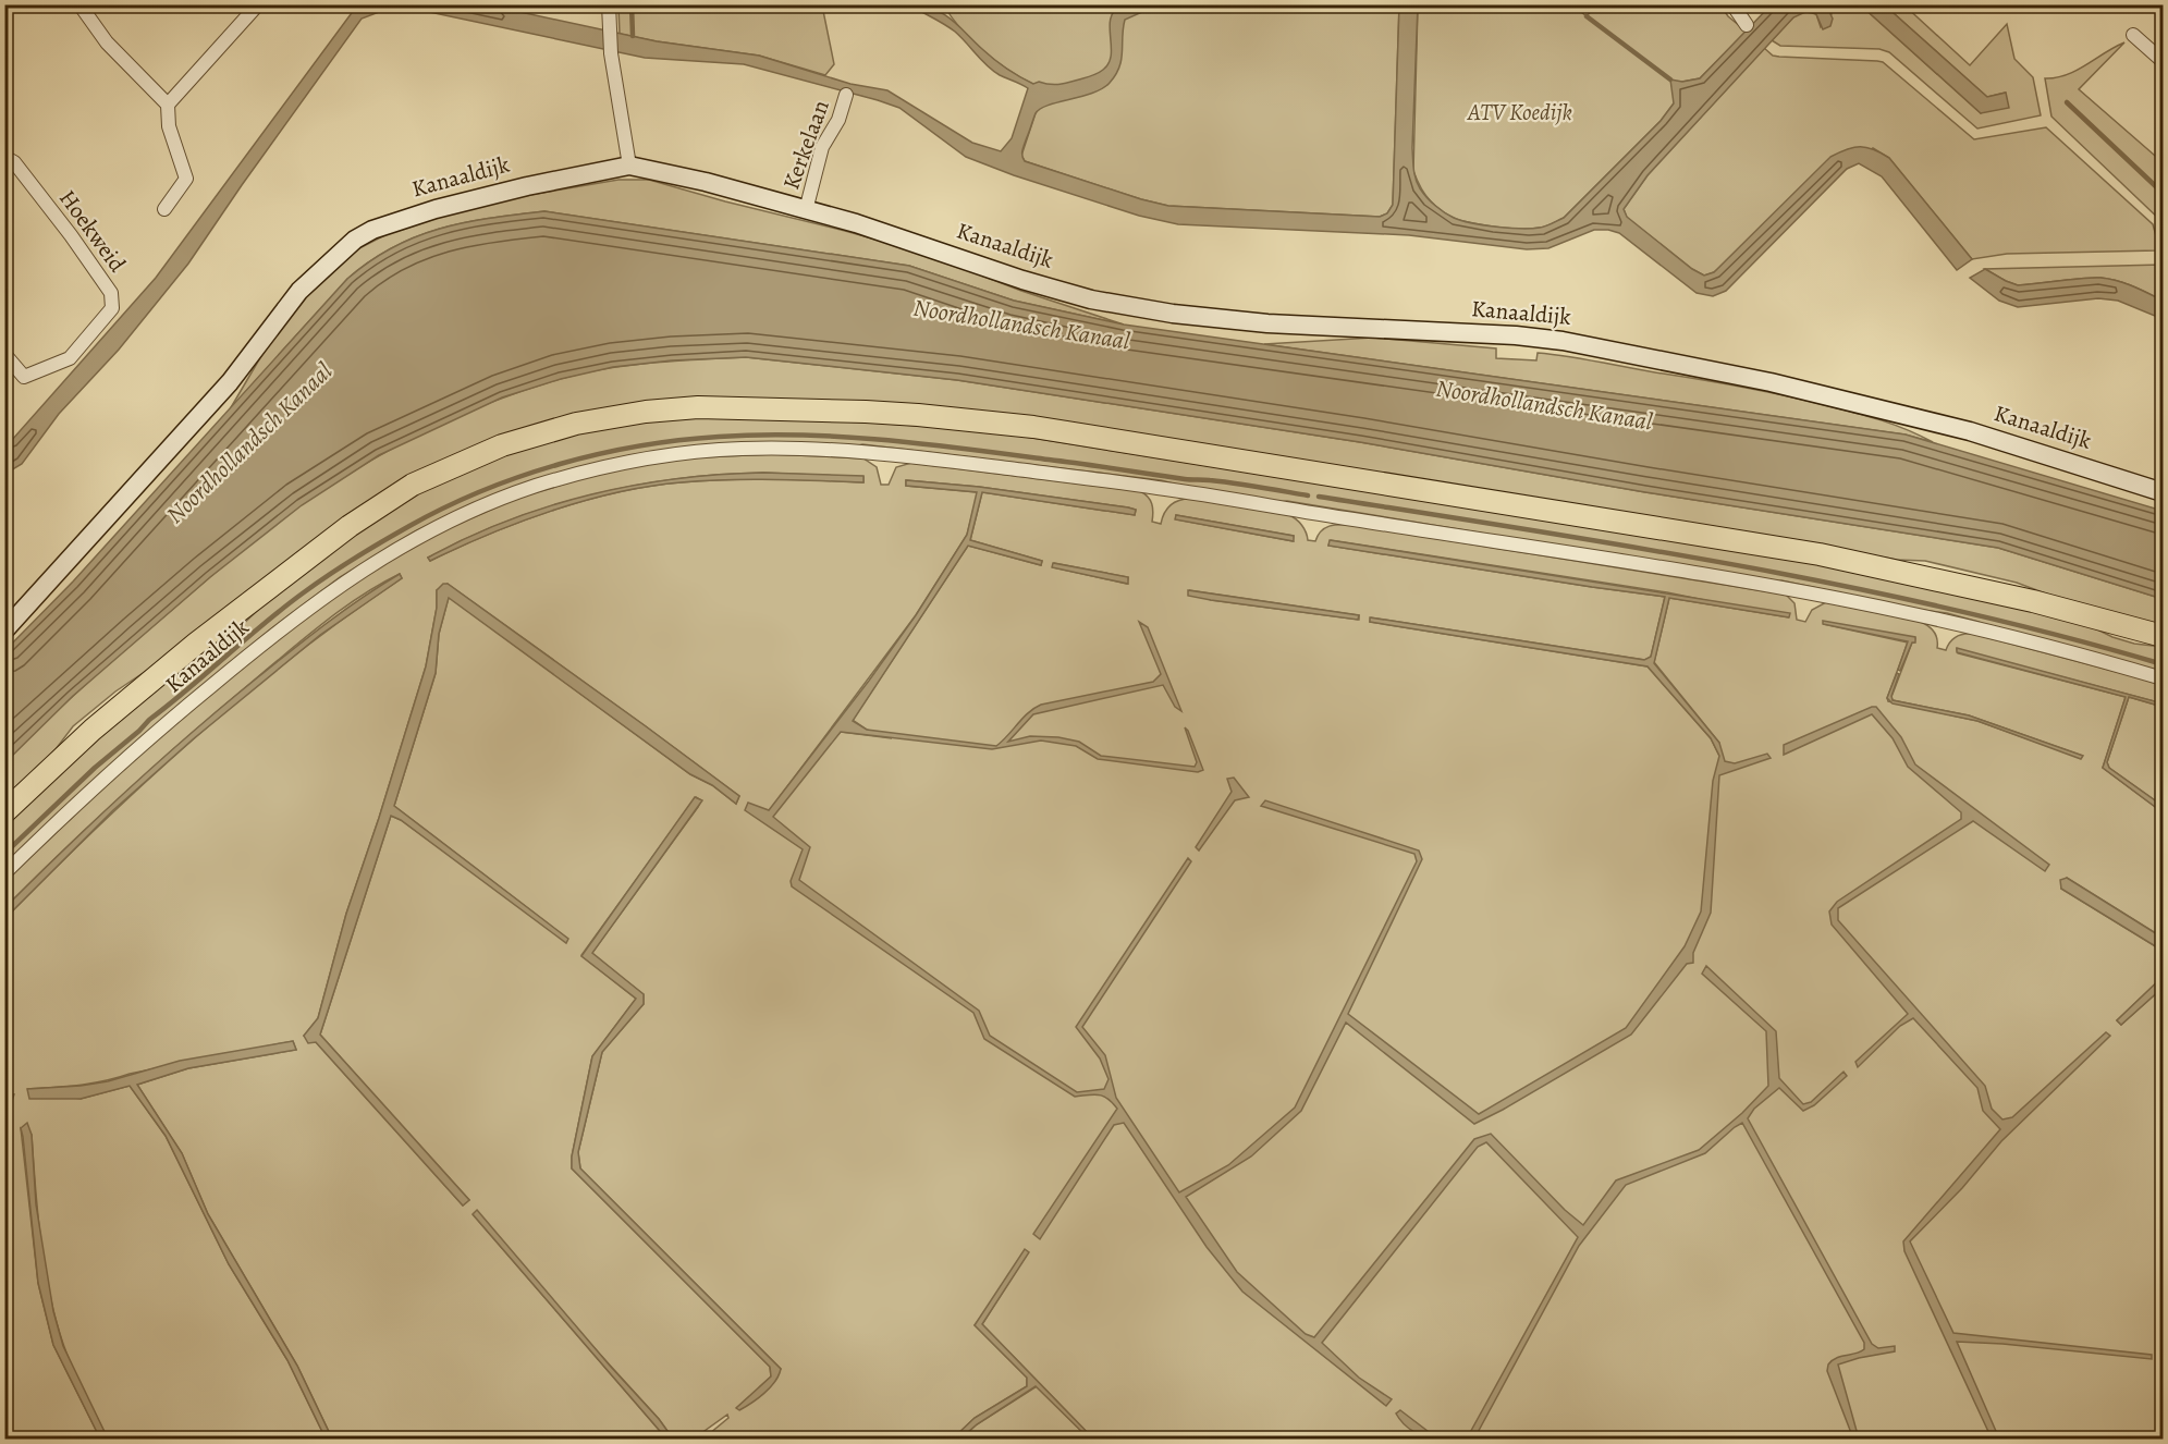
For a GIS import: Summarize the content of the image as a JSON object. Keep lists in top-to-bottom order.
{
  "streets": {
    "main road": ["Kanaaldijk"],
    "street": ["Kerkelaan", "Hoekweid"]
  },
  "crossings": [
    ["Kerkelaan", "Kanaaldijk"]
  ],
  "water": ["Noordhollandsch Kanaal"],
  "parks": ["ATV Koedijk"]
}
